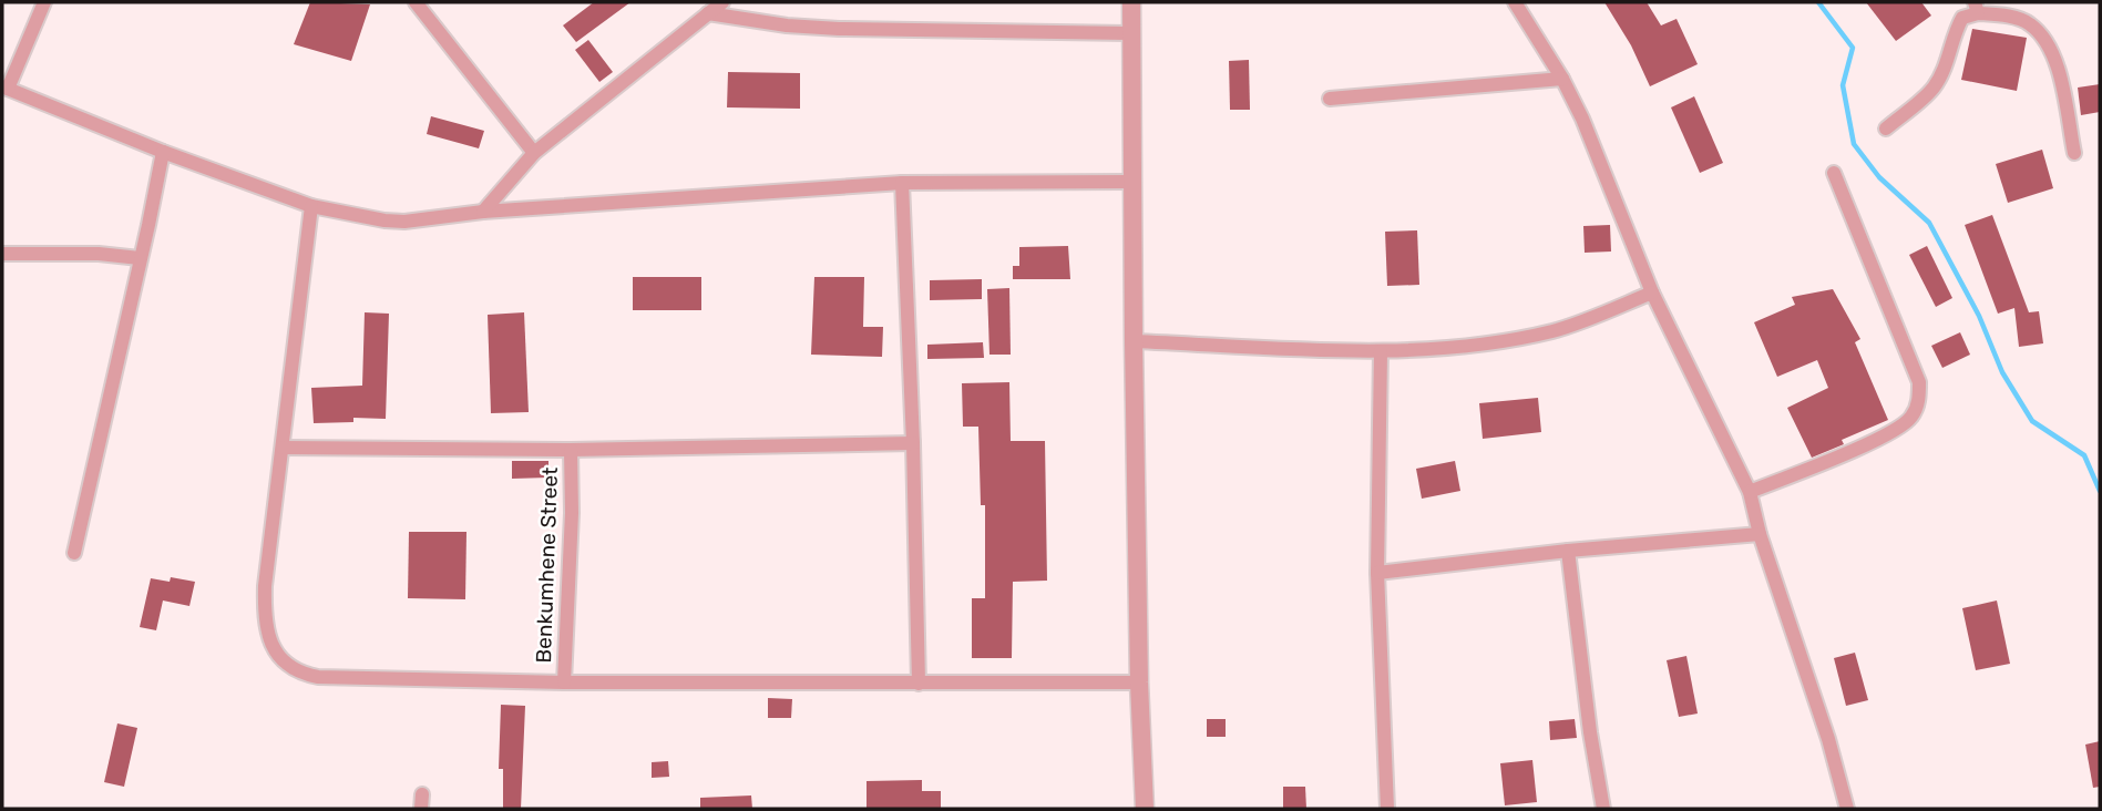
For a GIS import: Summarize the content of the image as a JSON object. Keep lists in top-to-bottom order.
{
  "streets": {
    "street": ["Benkumhene Street"]
  }
}
